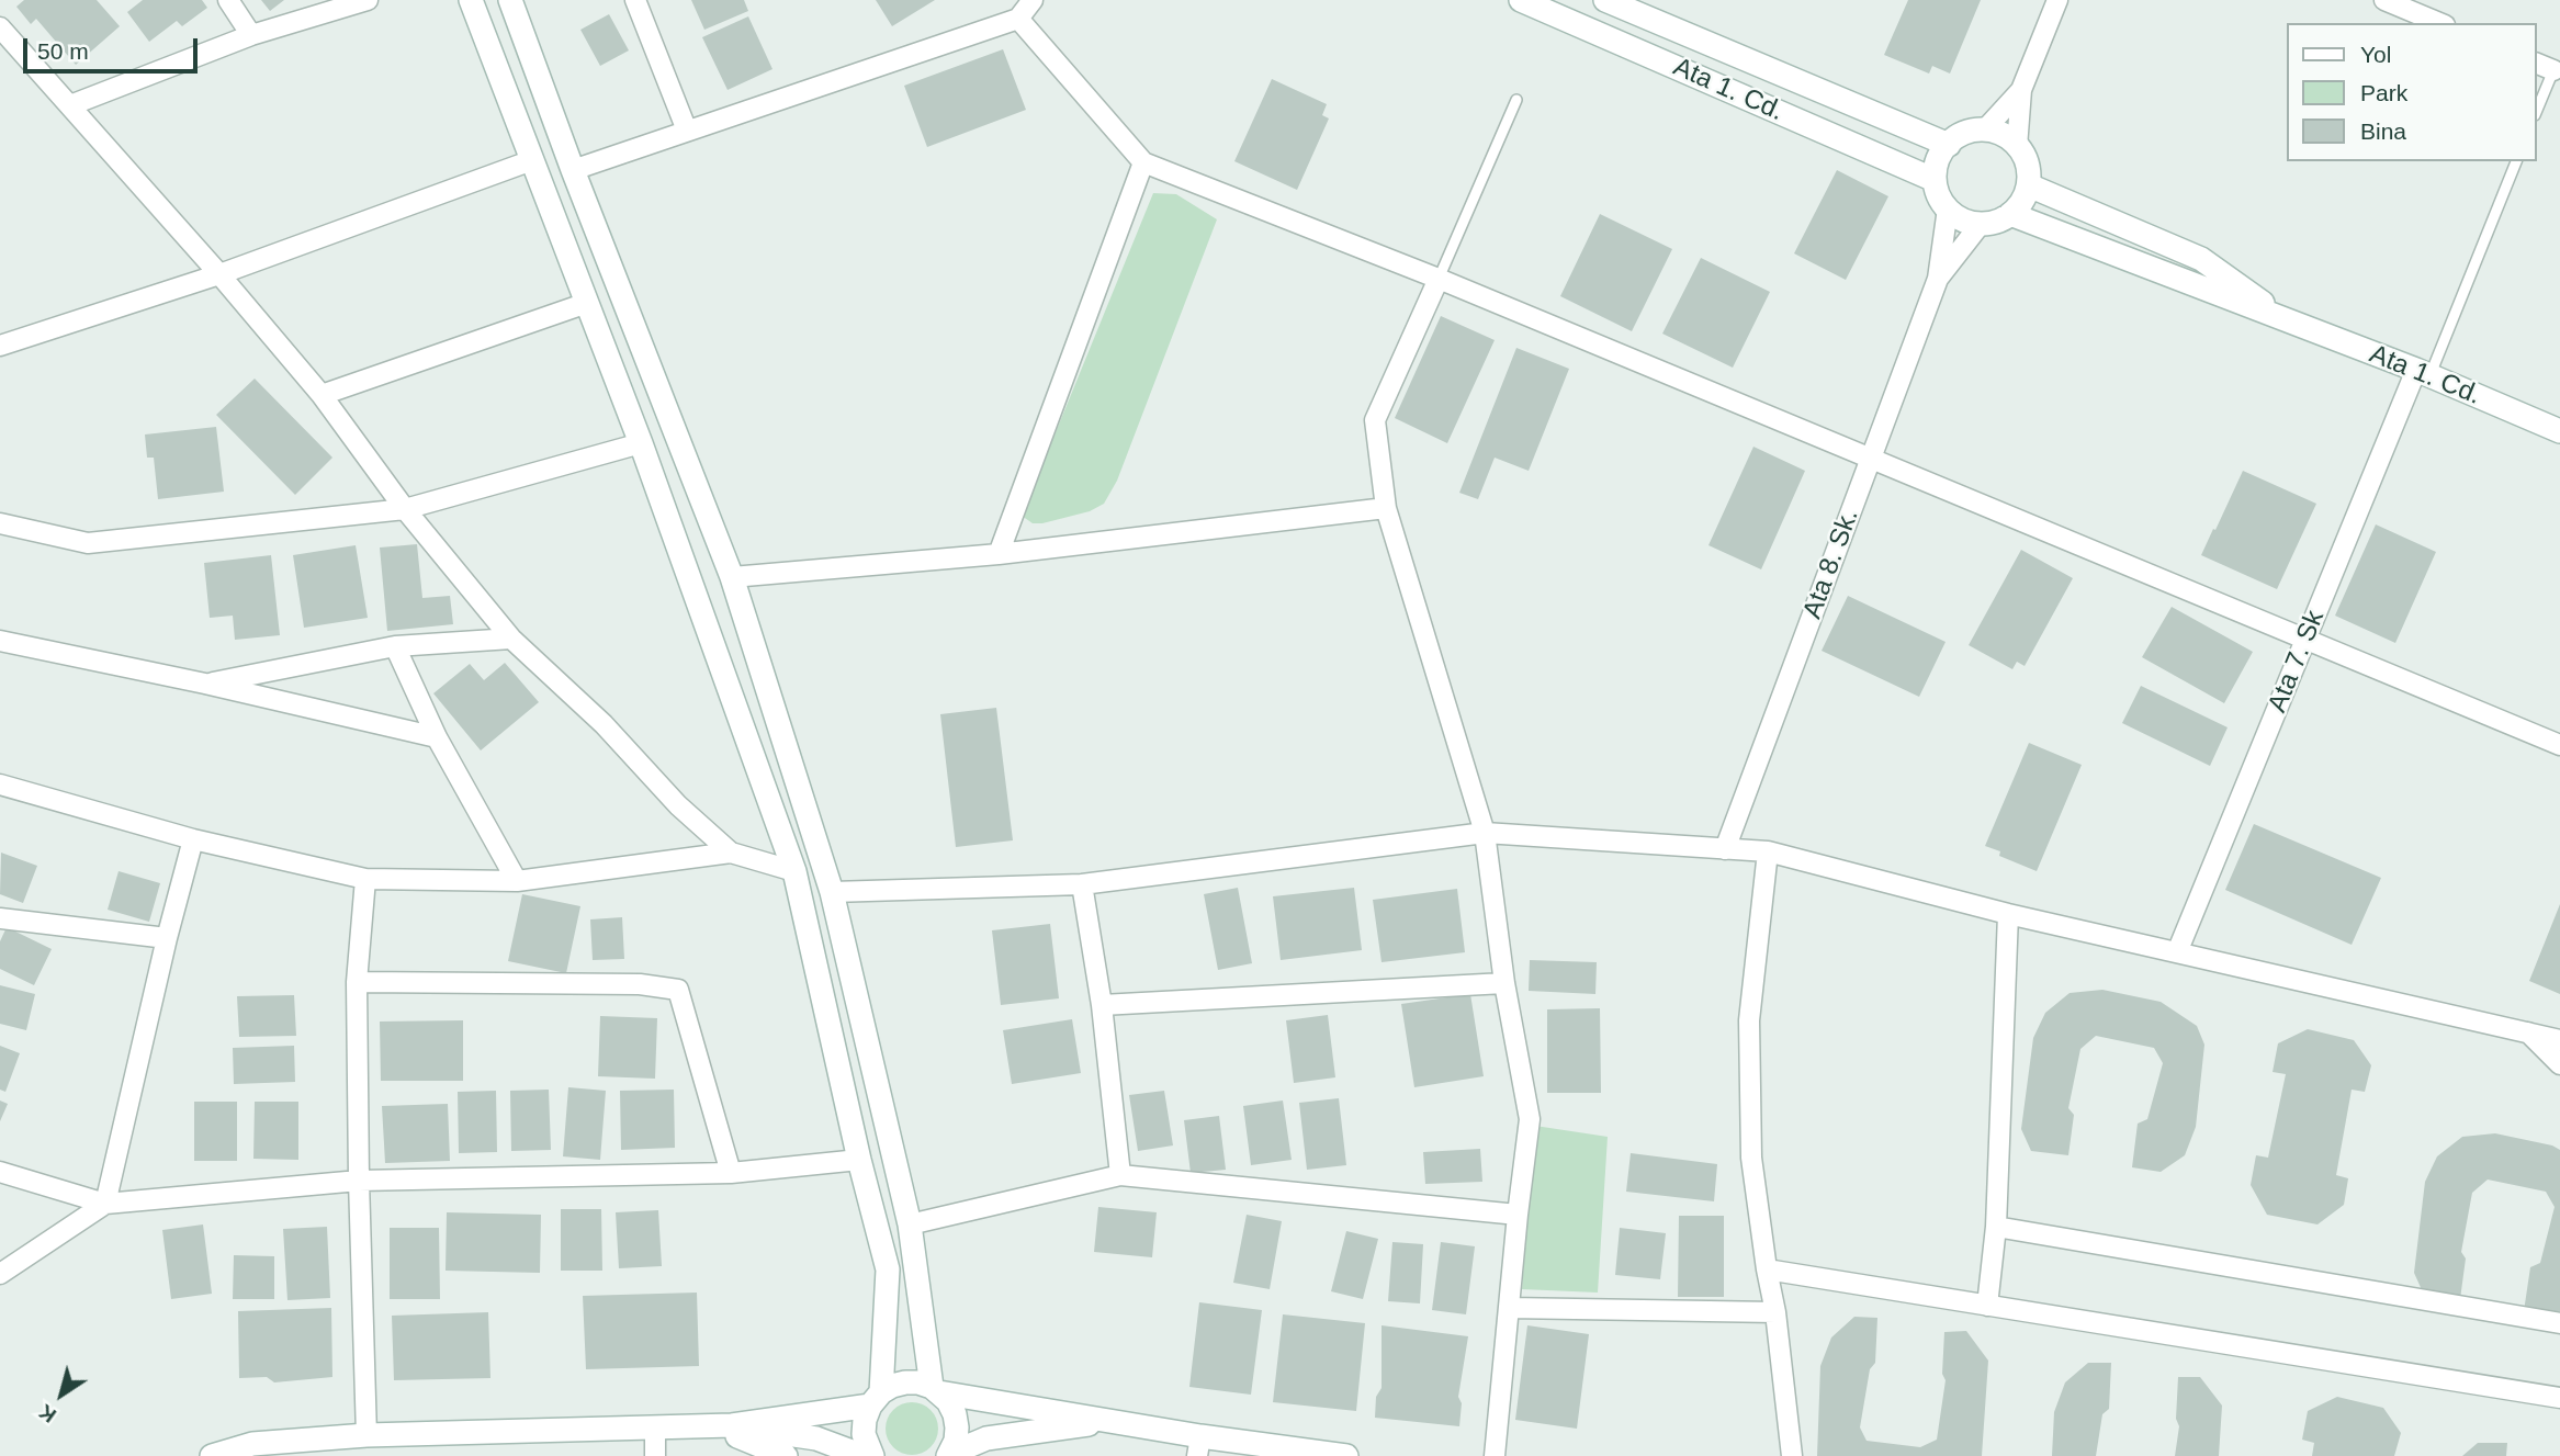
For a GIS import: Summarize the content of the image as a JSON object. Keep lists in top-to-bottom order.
{
  "streets": {
    "street": ["Ata 1. Cd.", "Ata 8. Sk.", "Ata 7. Sk"]
  },
  "crossings": [
    ["Ata 1. Cd.", "Ata 7. Sk"]
  ],
  "legend": ["Yol", "Park", "Bina"],
  "scale_bar": "50 m",
  "north": "bottom left"
}
